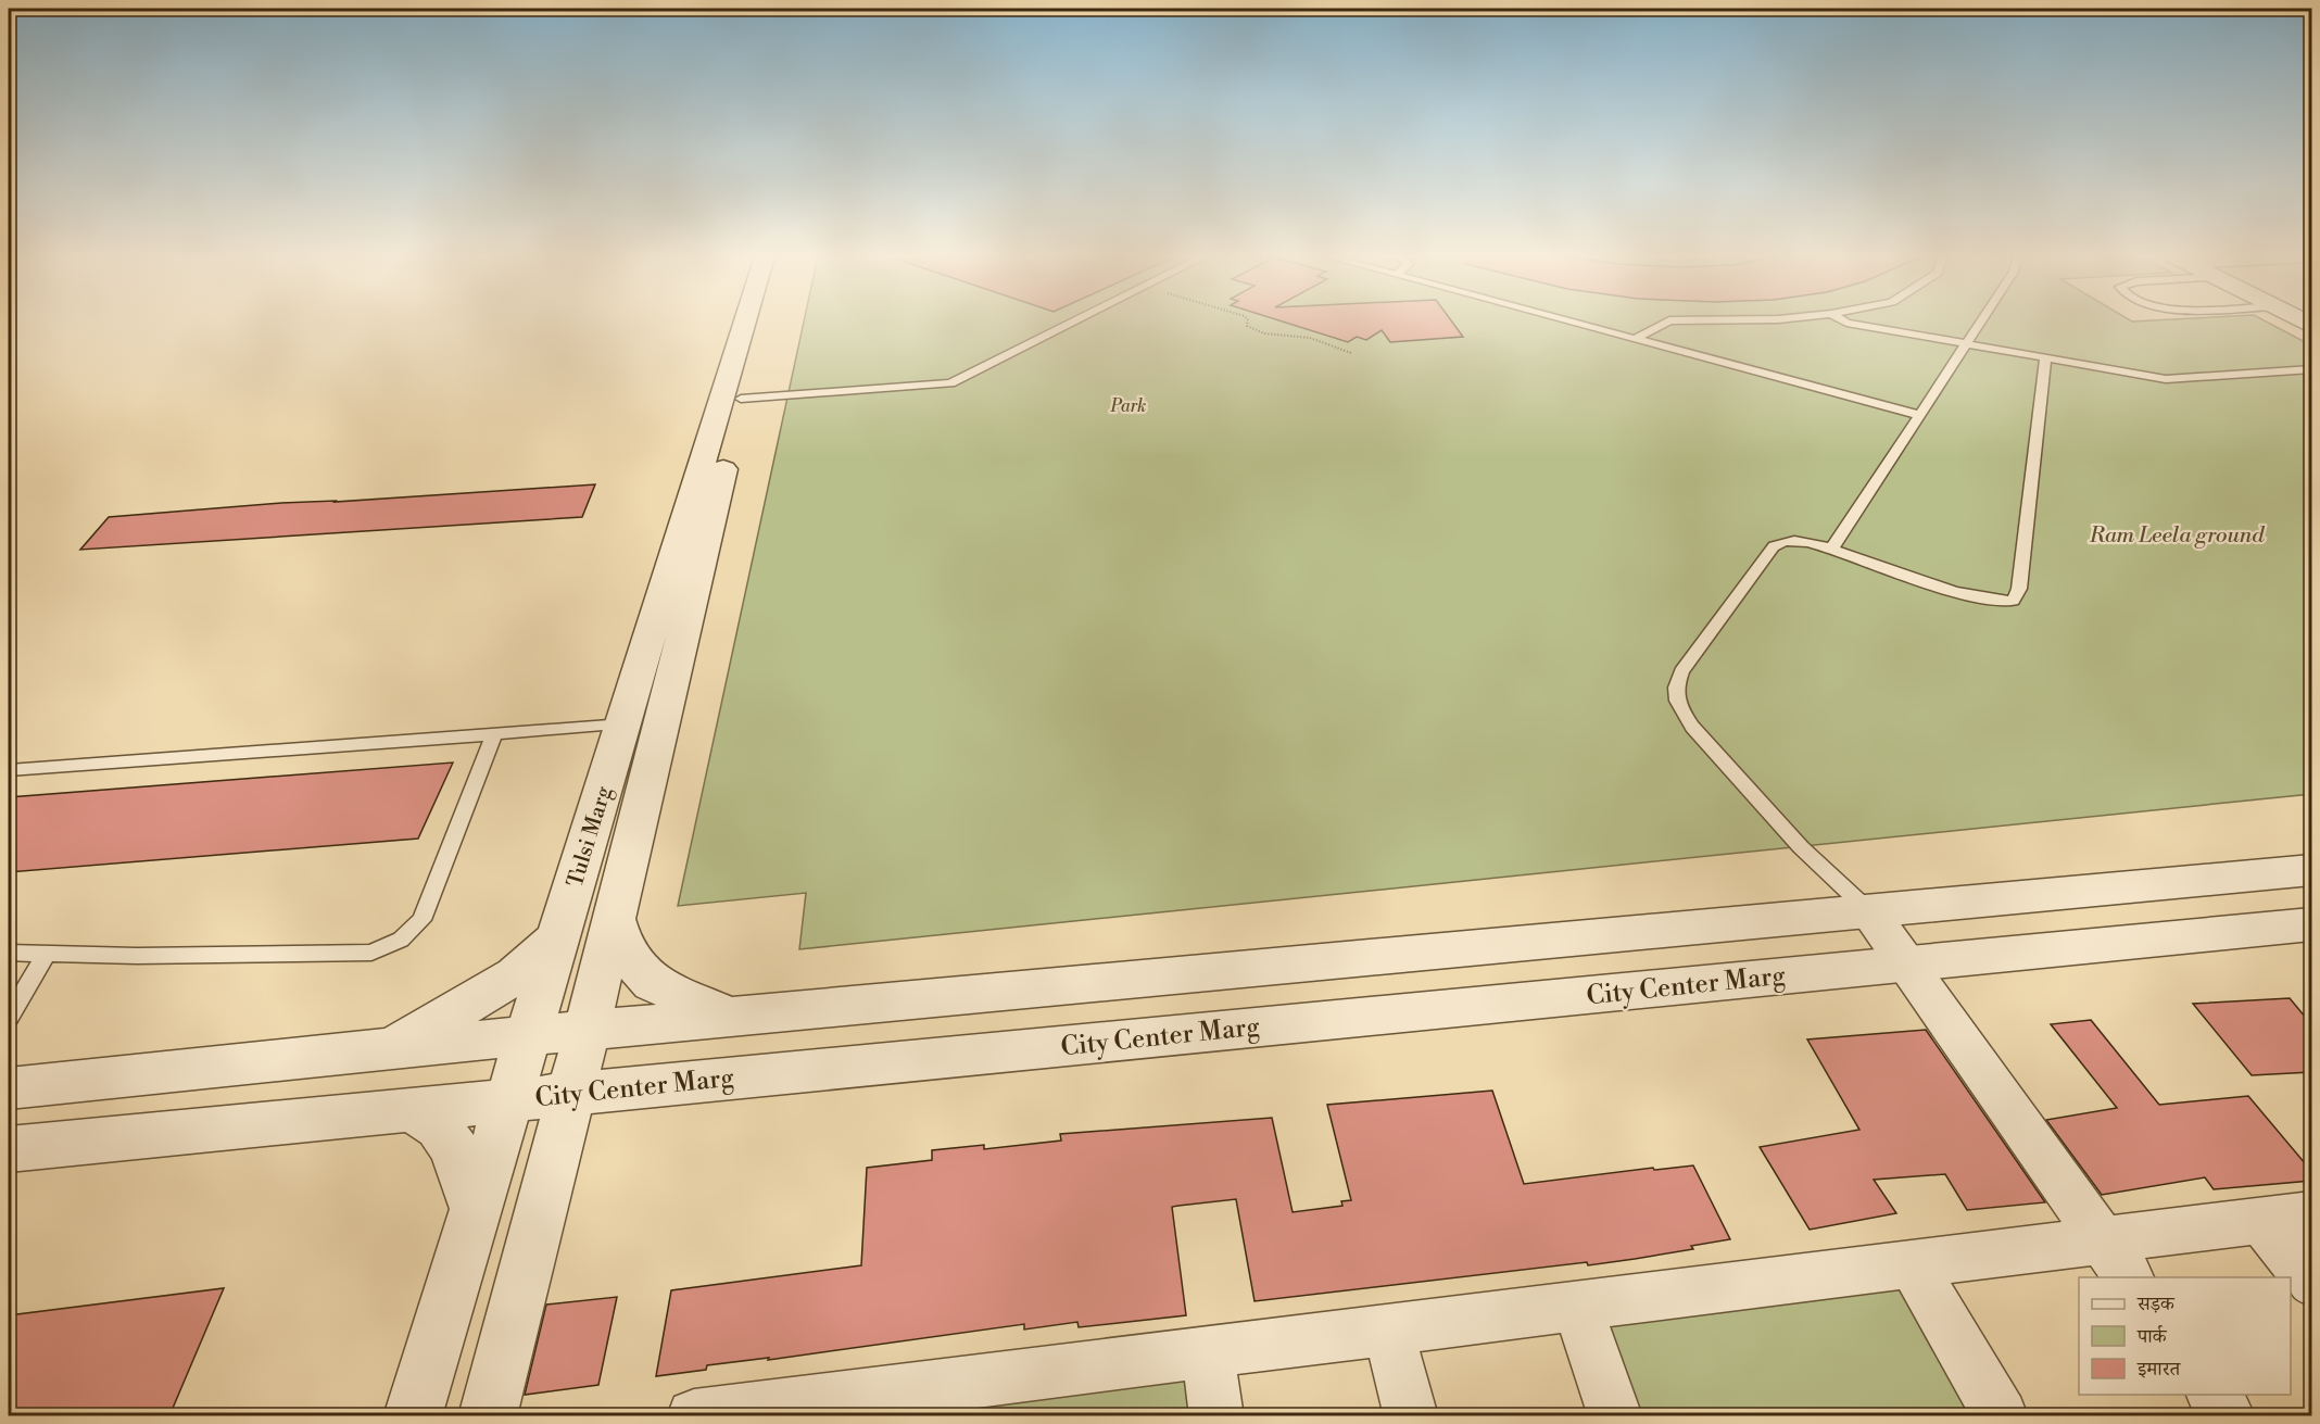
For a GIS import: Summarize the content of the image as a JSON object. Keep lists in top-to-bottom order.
{
  "streets": {
    "street": ["Tulsi Marg", "City Center Marg"]
  },
  "crossings": [
    ["Tulsi Marg", "City Center Marg"]
  ],
  "parks": ["Park", "Ram Leela ground"],
  "legend": ["सड़क", "पार्क", "इमारत"]
}
